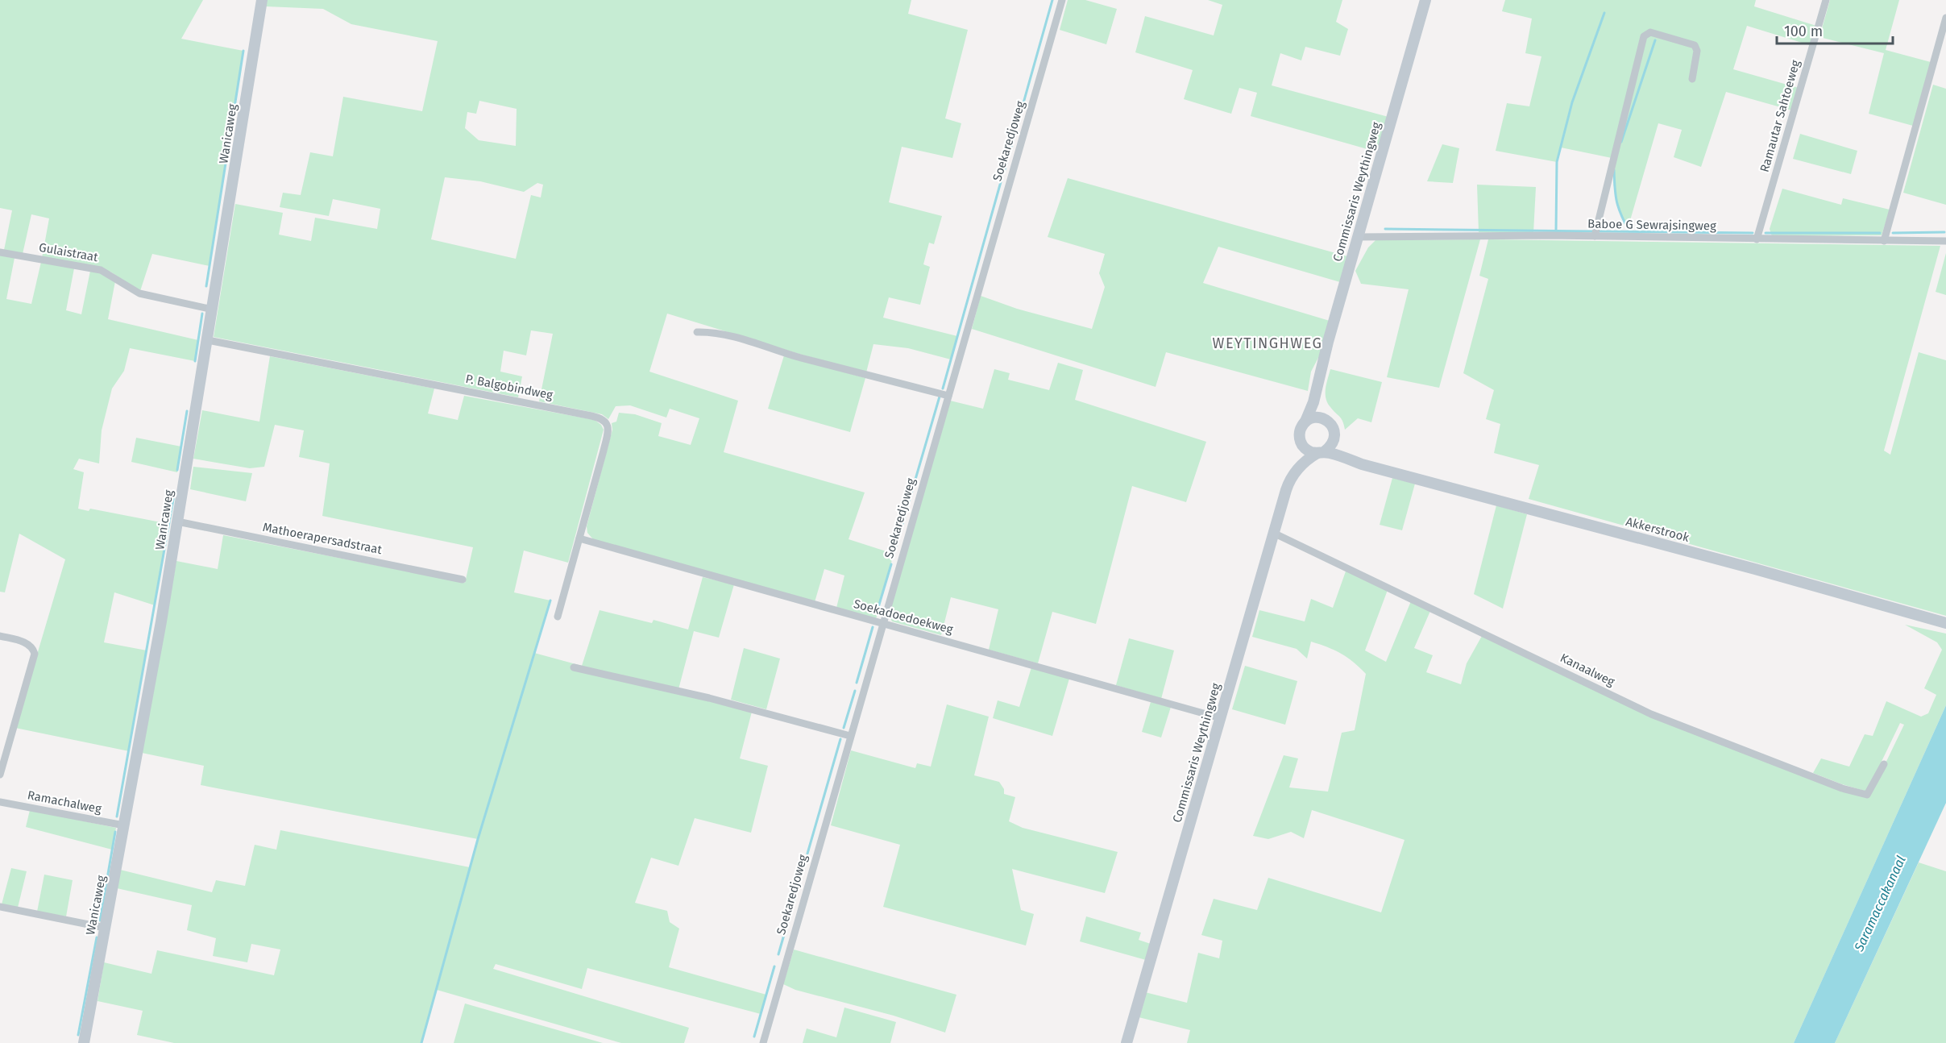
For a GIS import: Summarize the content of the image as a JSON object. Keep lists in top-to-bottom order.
{
  "streets": {
    "street": [
      "Ramautar Sahtoeweg",
      "Wanicaweg",
      "Soekaredjoweg",
      "Commissaris Weythingweg",
      "Baboe G Sewrajsingweg",
      "Gulaistraat",
      "P. Balgobindweg",
      "Akkerstrook",
      "Mathoerapersadstraat",
      "Soekadoedoekweg",
      "Kanaalweg",
      "Ramachalweg"
    ]
  },
  "crossings": [
    ["Ramautar Sahtoeweg", "Baboe G Sewrajsingweg"],
    ["Wanicaweg", "Gulaistraat"],
    ["Wanicaweg", "P. Balgobindweg"],
    ["Wanicaweg", "Mathoerapersadstraat"],
    ["Wanicaweg", "Ramachalweg"],
    ["Soekaredjoweg", "Soekadoedoekweg"],
    ["Commissaris Weythingweg", "Baboe G Sewrajsingweg"],
    ["Commissaris Weythingweg", "Akkerstrook"],
    ["Commissaris Weythingweg", "Soekadoedoekweg"],
    ["Commissaris Weythingweg", "Kanaalweg"],
    ["P. Balgobindweg", "Soekadoedoekweg"]
  ],
  "districts": ["WEYTINGHWEG"],
  "water": ["Saramaccakanaal"],
  "scale_bar": "100 m"
}
